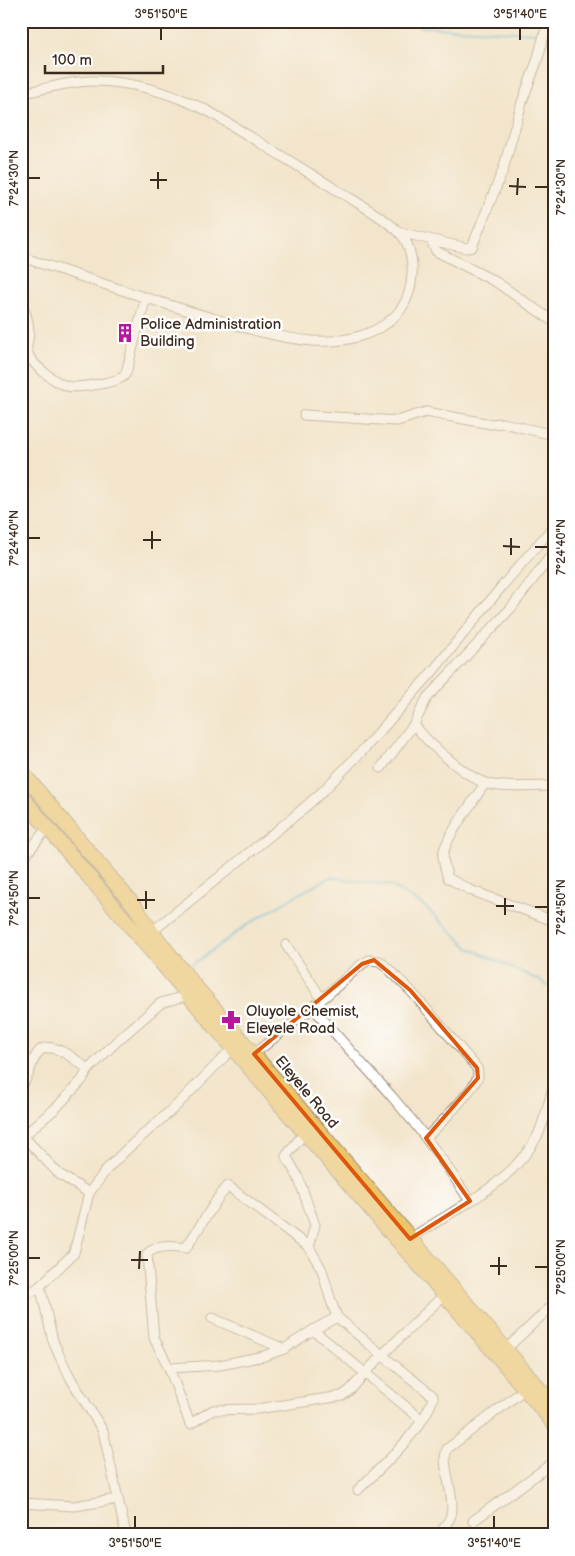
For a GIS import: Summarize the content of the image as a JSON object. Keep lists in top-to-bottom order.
{
  "streets": {
    "main road": ["Eleyele Road"]
  },
  "places": {
    "building": ["Police Administration Building"],
    "pharmacy": ["Oluyole Chemist, Eleyele Road"]
  },
  "scale_bar": "100 m",
  "coordinates": [
    "3°51'50\"E",
    "3°51'40\"E",
    "7°24'30\"N",
    "7°24'40\"N",
    "7°24'50\"N",
    "7°25'00\"N"
  ]
}
